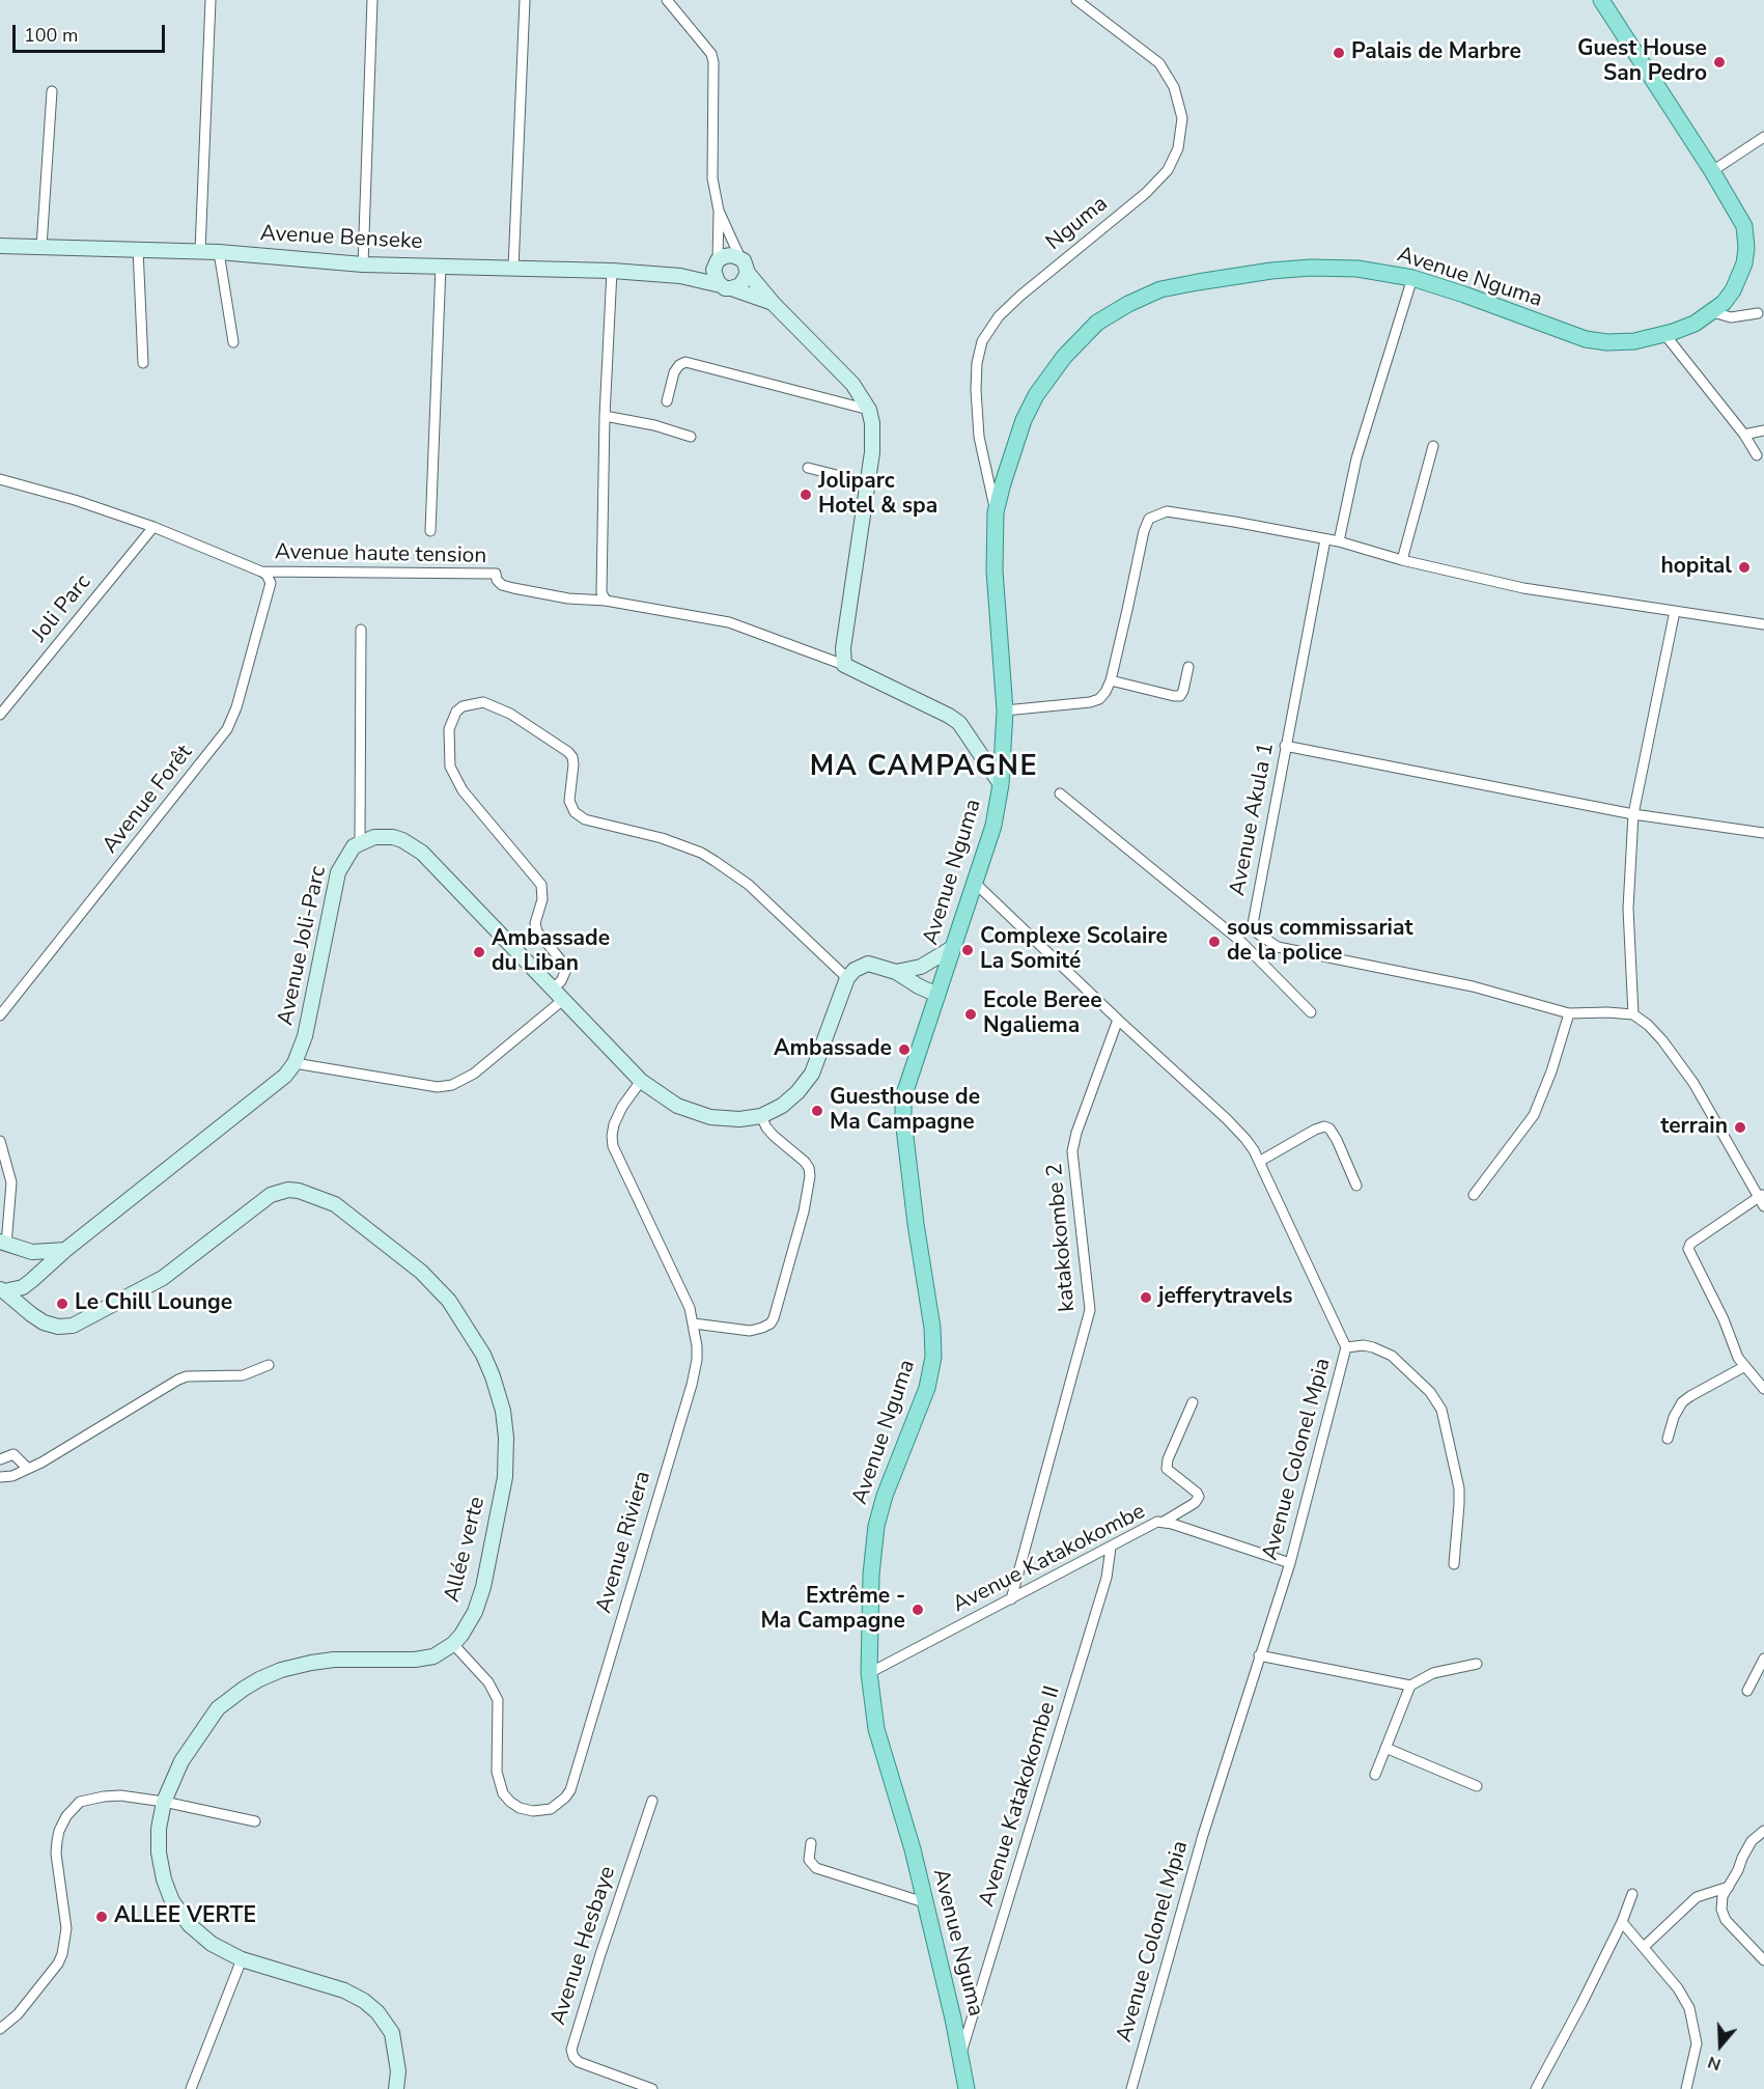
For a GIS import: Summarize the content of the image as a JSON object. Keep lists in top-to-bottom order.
{
  "streets": {
    "main road": ["Avenue Nguma"],
    "street": [
      "Nguma",
      "Avenue Benseke",
      "Avenue haute tension",
      "Joli Parc",
      "Avenue Forêt",
      "Avenue Akula 1",
      "Avenue Joli-Parc",
      "katakokombe 2",
      "Avenue Colonel Mpia",
      "Avenue Riviera",
      "Allée verte",
      "Avenue Katakokombe",
      "Avenue Katakokombe II",
      "Avenue Hesbaye"
    ]
  },
  "crossings": [
    ["Nguma", "Avenue Nguma"],
    ["Avenue Nguma", "Avenue Colonel Mpia"],
    ["Avenue Nguma", "Avenue Katakokombe"],
    ["Avenue Nguma", "Avenue Katakokombe II"],
    ["Avenue haute tension", "Avenue Forêt"],
    ["Avenue Joli-Parc", "Allée verte"],
    ["katakokombe 2", "Avenue Colonel Mpia"],
    ["katakokombe 2", "Avenue Katakokombe"],
    ["Avenue Colonel Mpia", "Avenue Katakokombe"],
    ["Avenue Riviera", "Allée verte"],
    ["Avenue Katakokombe", "Avenue Katakokombe II"]
  ],
  "districts": ["MA CAMPAGNE"],
  "places": [
    "Palais de Marbre",
    "Guest House San Pedro",
    "Joliparc Hotel & spa",
    "hopital",
    "sous commissariat de la police",
    "Complexe Scolaire La Somité",
    "Ambassade du Liban",
    "Ecole Beree Ngaliema",
    "Ambassade",
    "Guesthouse de Ma Campagne",
    "terrain",
    "jefferytravels",
    "Le Chill Lounge",
    "Extrême - Ma Campagne",
    "ALLEE VERTE"
  ],
  "scale_bar": "100 m",
  "north": "bottom"
}
